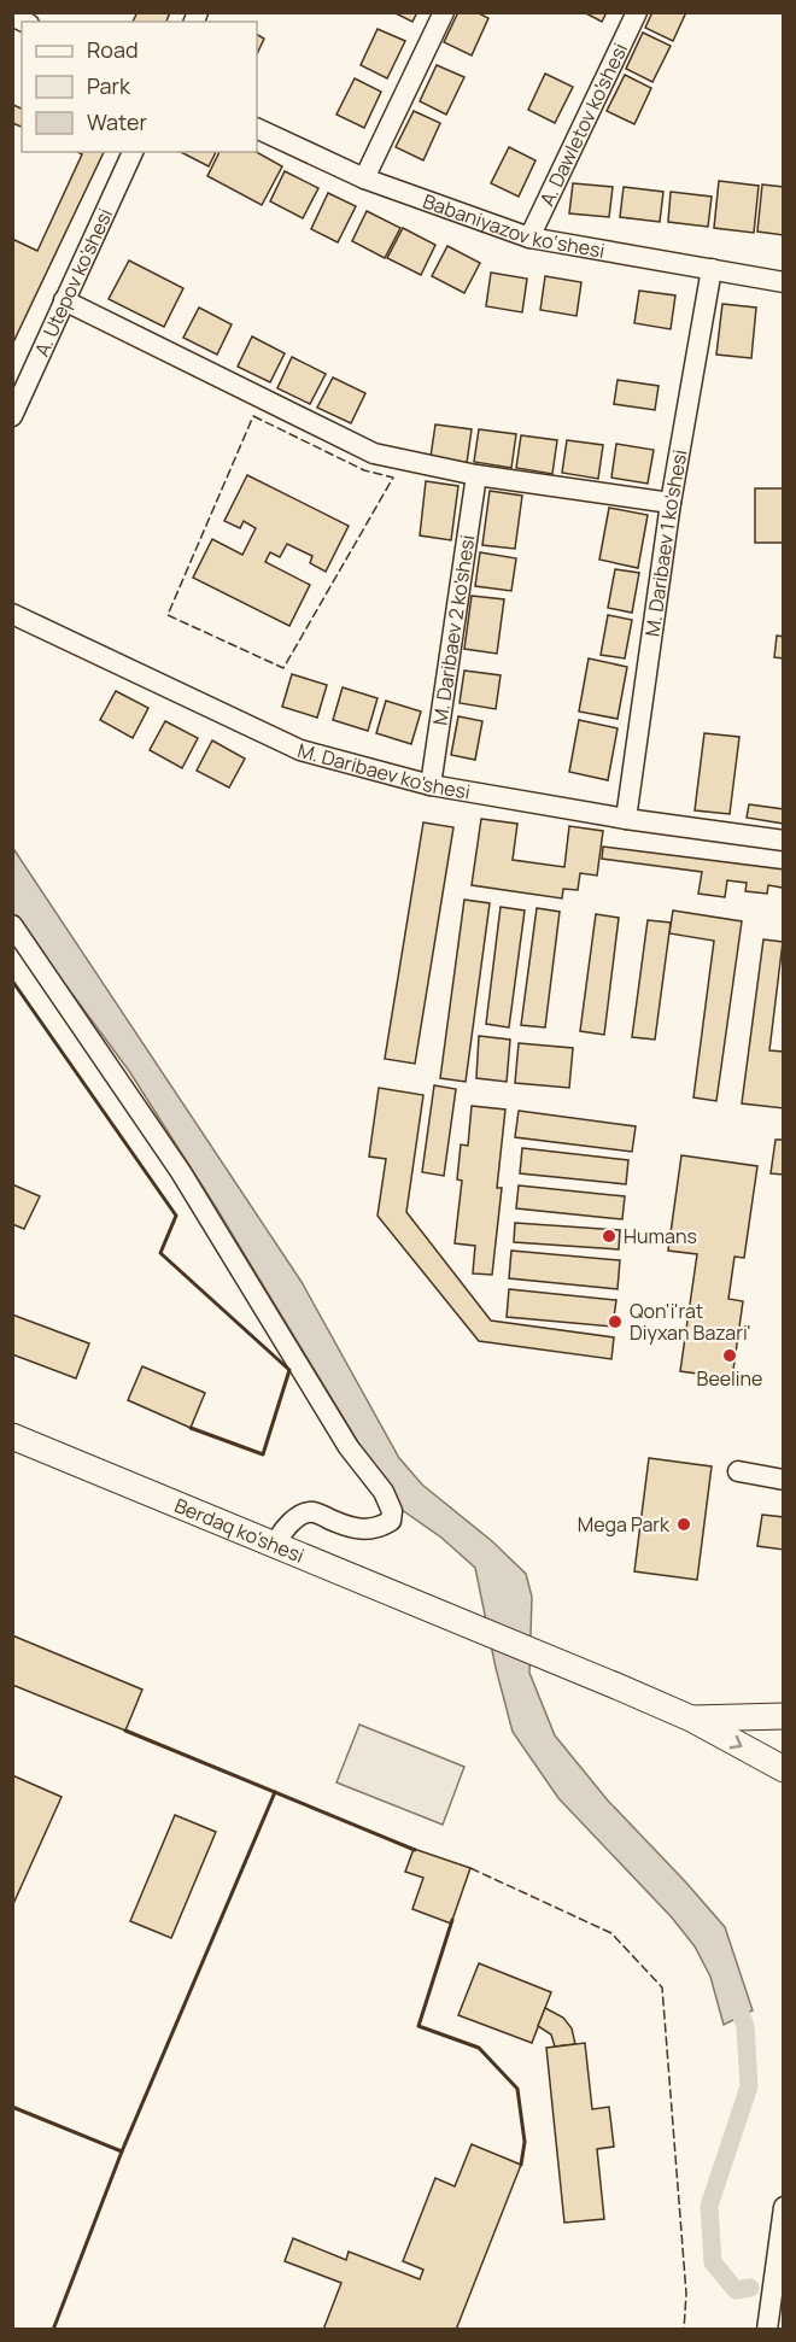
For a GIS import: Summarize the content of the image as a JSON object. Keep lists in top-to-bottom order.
{
  "streets": {
    "main road": ["Berdaq ko'shesi"],
    "street": [
      "A. Dawletov ko'shesi",
      "Babaniyazov ko‘shesi",
      "A. Utepov ko'shesi",
      "M. Daribaev 1 ko'shesi",
      "M. Daribaev 2 ko'shesi",
      "M. Daribaev ko'shesi"
    ]
  },
  "crossings": [
    ["A. Dawletov ko'shesi", "Babaniyazov ko‘shesi"],
    ["Babaniyazov ko‘shesi", "M. Daribaev 1 ko'shesi"],
    ["M. Daribaev 1 ko'shesi", "M. Daribaev ko'shesi"],
    ["M. Daribaev 2 ko'shesi", "M. Daribaev ko'shesi"]
  ],
  "places": [
    "Humans",
    "Qon'i'rat Diyxan Bazari'",
    "Beeline",
    "Mega Park"
  ],
  "legend": ["Road", "Park", "Water"]
}
